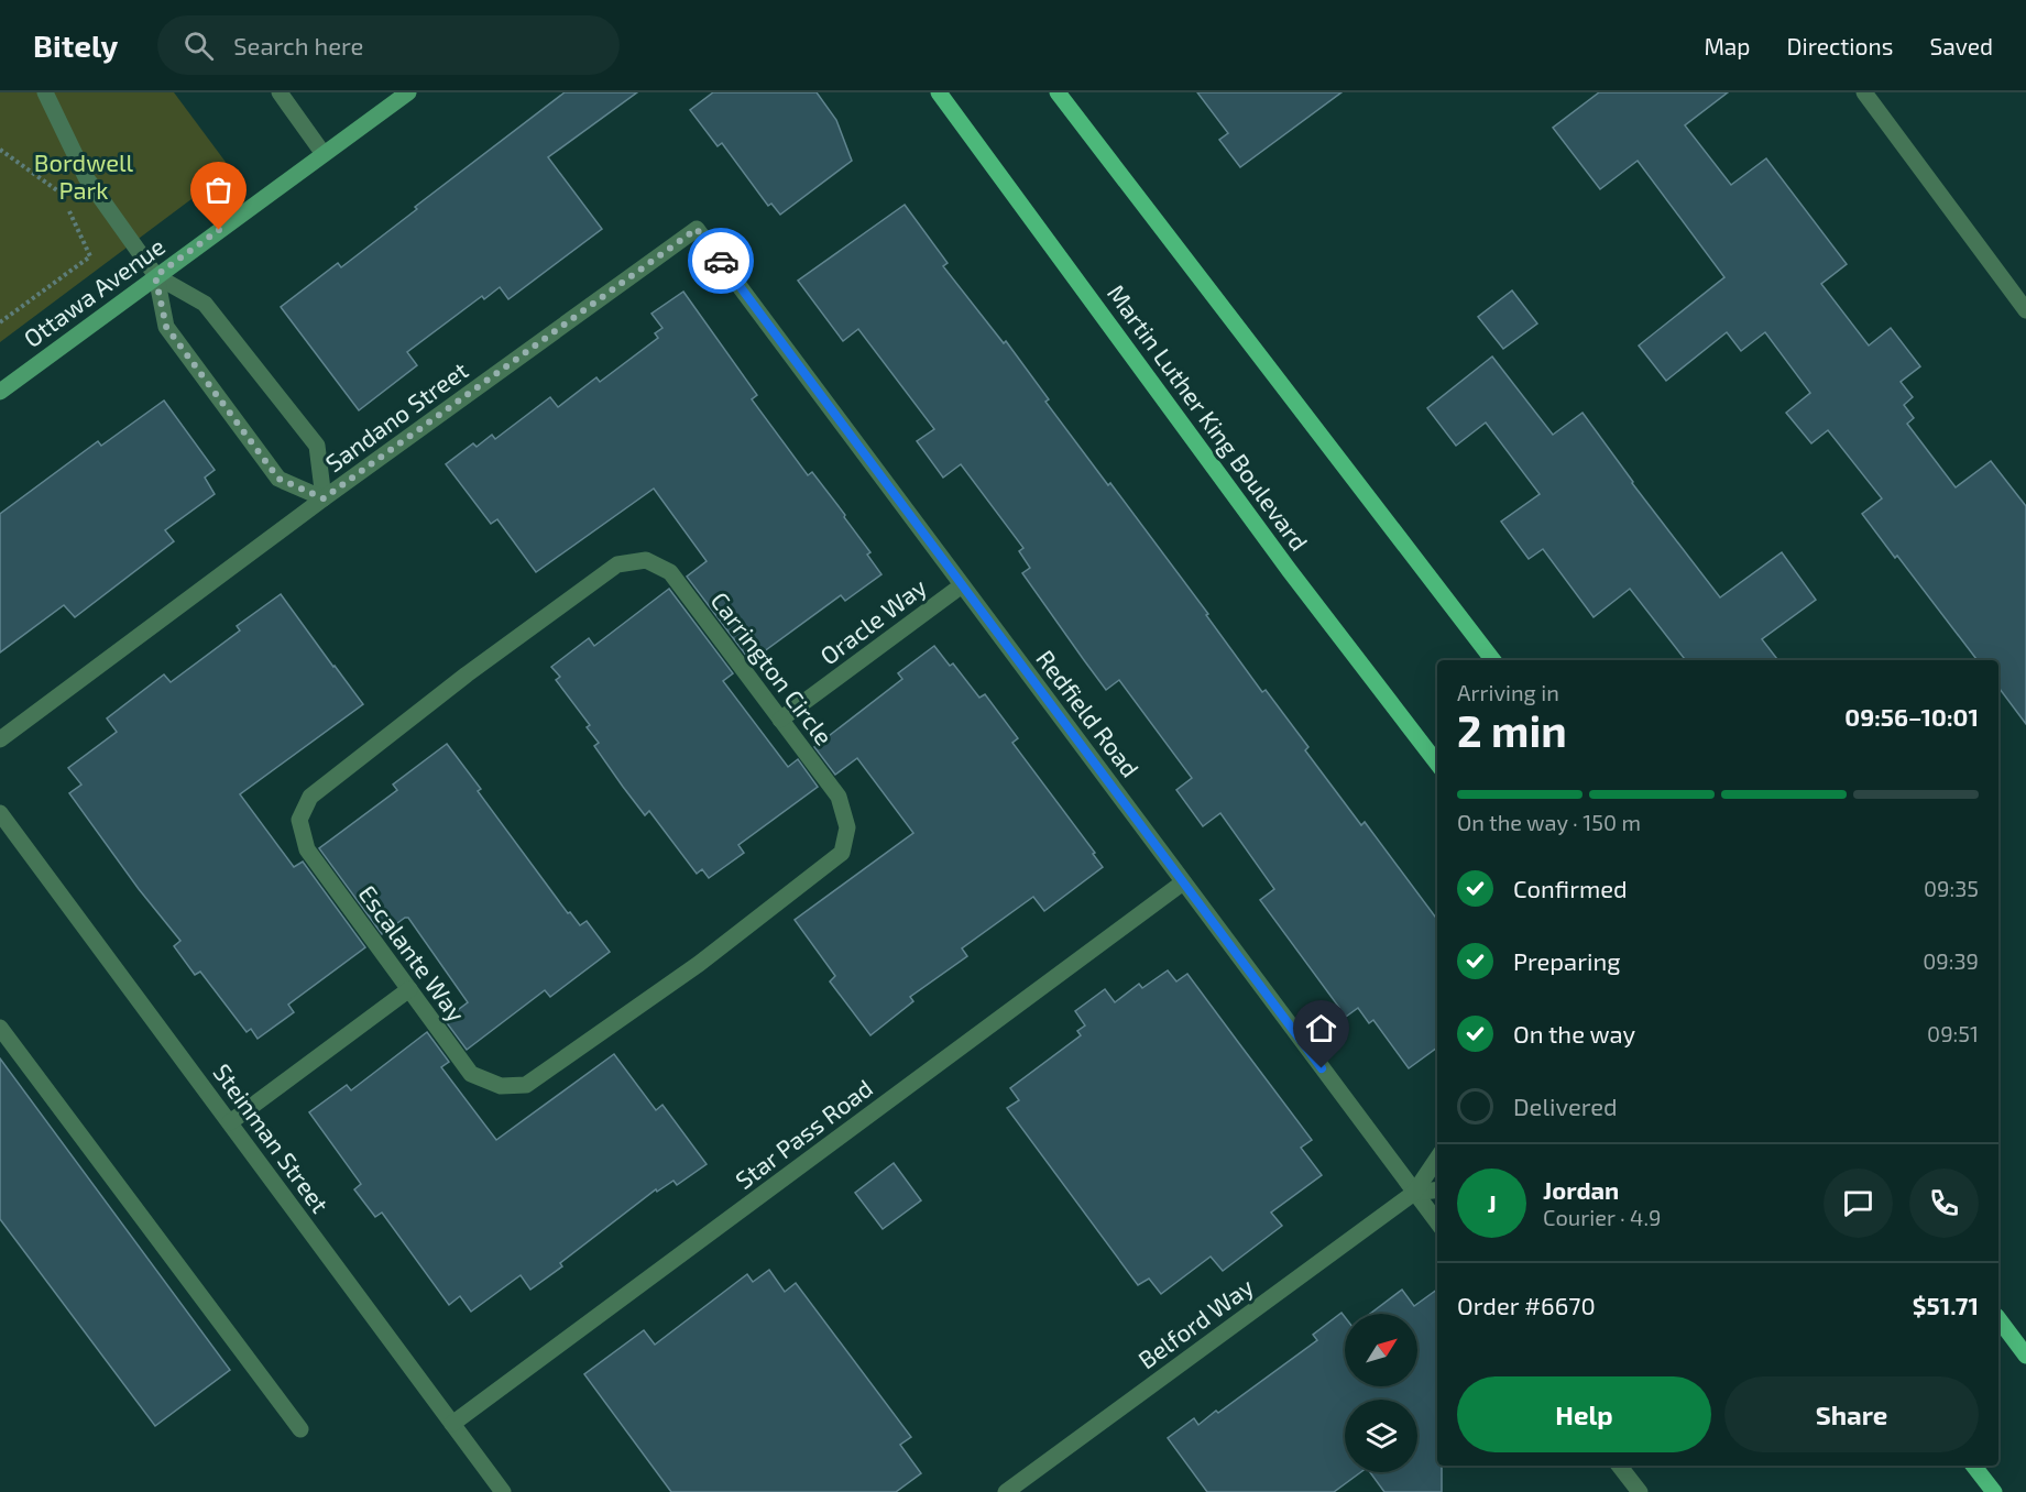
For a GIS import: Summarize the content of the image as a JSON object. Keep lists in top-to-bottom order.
{
  "streets": {
    "main road": ["Martin Luther King Boulevard"],
    "street": [
      "Ottawa Avenue",
      "Sandano Street",
      "Oracle Way",
      "Carrington Circle",
      "Redfield Road",
      "Escalante Way",
      "Star Pass Road",
      "Steinman Street",
      "Belford Way"
    ]
  },
  "crossings": [
    ["Sandano Street", "Redfield Road"],
    ["Oracle Way", "Carrington Circle"],
    ["Oracle Way", "Redfield Road"],
    ["Carrington Circle", "Escalante Way"],
    ["Redfield Road", "Star Pass Road"],
    ["Redfield Road", "Belford Way"],
    ["Star Pass Road", "Steinman Street"]
  ],
  "parks": ["Bordwell Park"],
  "north": "top right",
  "page": {
    "header": "Bitely",
    "search": "Search here",
    "nav": ["Map", "Directions", "Saved"],
    "heading": ["2 min", "Arriving in", "09:56–10:01"],
    "panel": [
      "Jordan",
      "Courier · 4.9",
      "Order #6670",
      "$51.71"
    ],
    "bar": "On the way · 150 m",
    "list": [
      ["Confirmed", "09:35"],
      ["Preparing", "09:39"],
      ["On the way", "09:51"],
      "Delivered"
    ],
    "round": "J",
    "buttons": ["Help", "Share"]
  }
}
